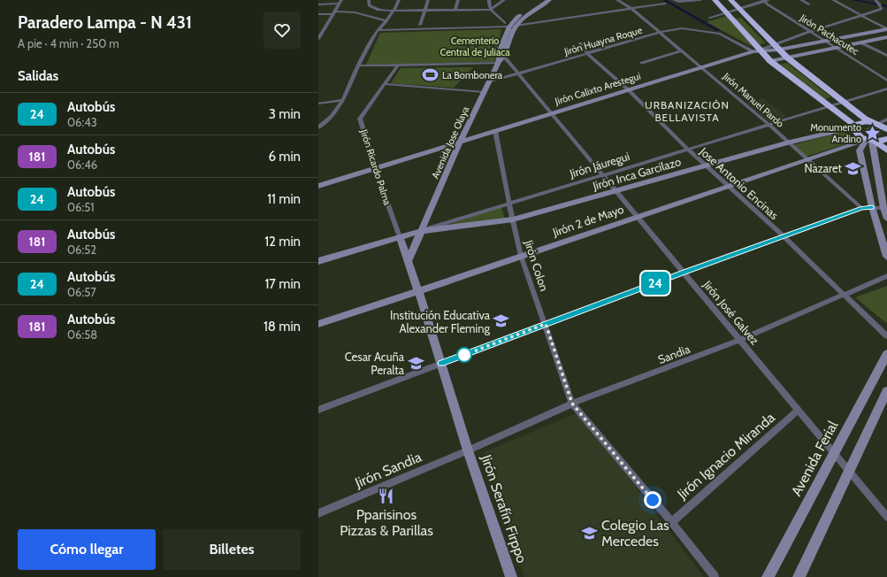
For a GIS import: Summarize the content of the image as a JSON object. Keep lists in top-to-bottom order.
{
  "streets": {
    "street": [
      "Jirón Pachacutec",
      "Jirón Huayna Roque",
      "Jirón Calixto Arestegui",
      "Jirón Manuel Pardo",
      "Avenida Jose Olaya",
      "Jirón Jáuregui",
      "Jirón Ricardo Palma",
      "Jirón Inca Garcilazo",
      "Jose Antonio Encinas",
      "Jirón 2 de Mayo",
      "Jirón Colon",
      "Jirón José Galvez",
      "Sandia",
      "Jirón Ignacio Miranda",
      "Avenida Ferial",
      "Jirón Sandia",
      "Jirón Serafín Firppo"
    ]
  },
  "crossings": [
    ["Jirón Pachacutec", "Jirón Calixto Arestegui"],
    ["Jirón Huayna Roque", "Jirón Calixto Arestegui"],
    ["Jirón Huayna Roque", "Jirón Manuel Pardo"],
    ["Jirón Huayna Roque", "Avenida Jose Olaya"],
    ["Jirón Huayna Roque", "Jose Antonio Encinas"],
    ["Jirón Huayna Roque", "Jirón José Galvez"],
    ["Jirón Calixto Arestegui", "Jirón Manuel Pardo"],
    ["Jirón Calixto Arestegui", "Avenida Jose Olaya"],
    ["Jirón Calixto Arestegui", "Jirón Ricardo Palma"],
    ["Jirón Calixto Arestegui", "Jose Antonio Encinas"],
    ["Jirón Calixto Arestegui", "Jirón Colon"],
    ["Jirón Calixto Arestegui", "Jirón José Galvez"],
    ["Jirón Manuel Pardo", "Jirón Jáuregui"],
    ["Jirón Manuel Pardo", "Jirón Inca Garcilazo"],
    ["Jirón Manuel Pardo", "Jirón 2 de Mayo"],
    ["Avenida Jose Olaya", "Jirón Jáuregui"],
    ["Avenida Jose Olaya", "Jirón Inca Garcilazo"],
    ["Jirón Jáuregui", "Jirón Ricardo Palma"],
    ["Jirón Jáuregui", "Jirón Inca Garcilazo"],
    ["Jirón Jáuregui", "Jose Antonio Encinas"],
    ["Jirón Jáuregui", "Jirón Colon"],
    ["Jirón Jáuregui", "Jirón José Galvez"],
    ["Jirón Inca Garcilazo", "Jose Antonio Encinas"],
    ["Jirón Inca Garcilazo", "Jirón Colon"],
    ["Jirón Inca Garcilazo", "Jirón José Galvez"],
    ["Jose Antonio Encinas", "Jirón 2 de Mayo"],
    ["Jose Antonio Encinas", "Sandia"],
    ["Jirón 2 de Mayo", "Jirón Colon"],
    ["Jirón 2 de Mayo", "Jirón José Galvez"],
    ["Jirón Colon", "Sandia"],
    ["Jirón José Galvez", "Sandia"],
    ["Jirón José Galvez", "Jirón Ignacio Miranda"],
    ["Jirón José Galvez", "Avenida Ferial"],
    ["Sandia", "Jirón Sandia"],
    ["Sandia", "Jirón Serafín Firppo"],
    ["Jirón Sandia", "Jirón Serafín Firppo"]
  ],
  "districts": ["URBANIZACIÓN BELLAVISTA"],
  "parks": ["Cementerio Central de Juliaca"],
  "places": {
    "sports": ["La Bombonera"],
    "place": ["Monumento Andino"],
    "school or university": [
      "Nazaret",
      "Institución Educativa Alexander Fleming",
      "Cesar Acuña Peralta",
      "Colegio Las Mercedes"
    ],
    "restaurant": ["Pparisinos Pizzas & Parillas"]
  },
  "lines": ["bus line 24"],
  "page": {
    "heading": [
      ["Paradero Lampa - N 431", "A pie · 4 min · 250 m"],
      "Salidas"
    ],
    "on_map": "24",
    "list": [
      {
        "mark": "24",
        "name": "Autobús",
        "note": "06:43",
        "value": "3 min"
      },
      {
        "mark": "181",
        "name": "Autobús",
        "note": "06:46",
        "value": "6 min"
      },
      {
        "mark": "24",
        "name": "Autobús",
        "note": "06:51",
        "value": "11 min"
      },
      {
        "mark": "181",
        "name": "Autobús",
        "note": "06:52",
        "value": "12 min"
      },
      {
        "mark": "24",
        "name": "Autobús",
        "note": "06:57",
        "value": "17 min"
      },
      {
        "mark": "181",
        "name": "Autobús",
        "note": "06:58",
        "value": "18 min"
      }
    ],
    "buttons": ["Cómo llegar", "Billetes"]
  }
}
